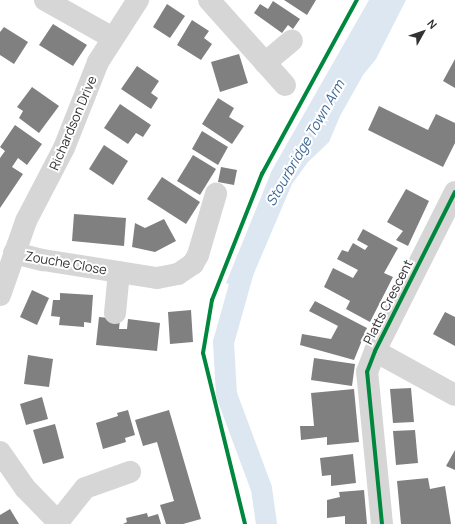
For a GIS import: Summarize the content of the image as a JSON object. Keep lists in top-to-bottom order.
{
  "streets": {
    "street": ["Richardson Drive", "Zouche Close", "Platts Crescent"]
  },
  "crossings": [
    ["Richardson Drive", "Zouche Close"]
  ],
  "water": ["Stourbridge Town Arm"],
  "north": "top right"
}
